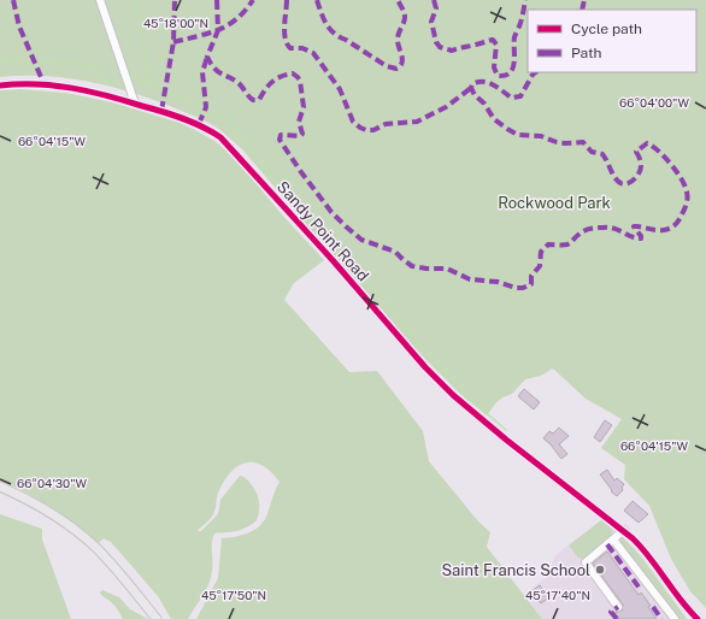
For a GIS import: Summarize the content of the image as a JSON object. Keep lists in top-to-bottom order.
{
  "streets": {
    "street": ["Sandy Point Road"]
  },
  "parks": ["Rockwood Park"],
  "places": ["Saint Francis School"],
  "legend": ["Cycle path", "Path"],
  "coordinates": [
    "45°18'00\"N",
    "66°04'00\"W",
    "66°04'15\"W",
    "66°04'30\"W",
    "45°17'50\"N",
    "45°17'40\"N"
  ]
}
